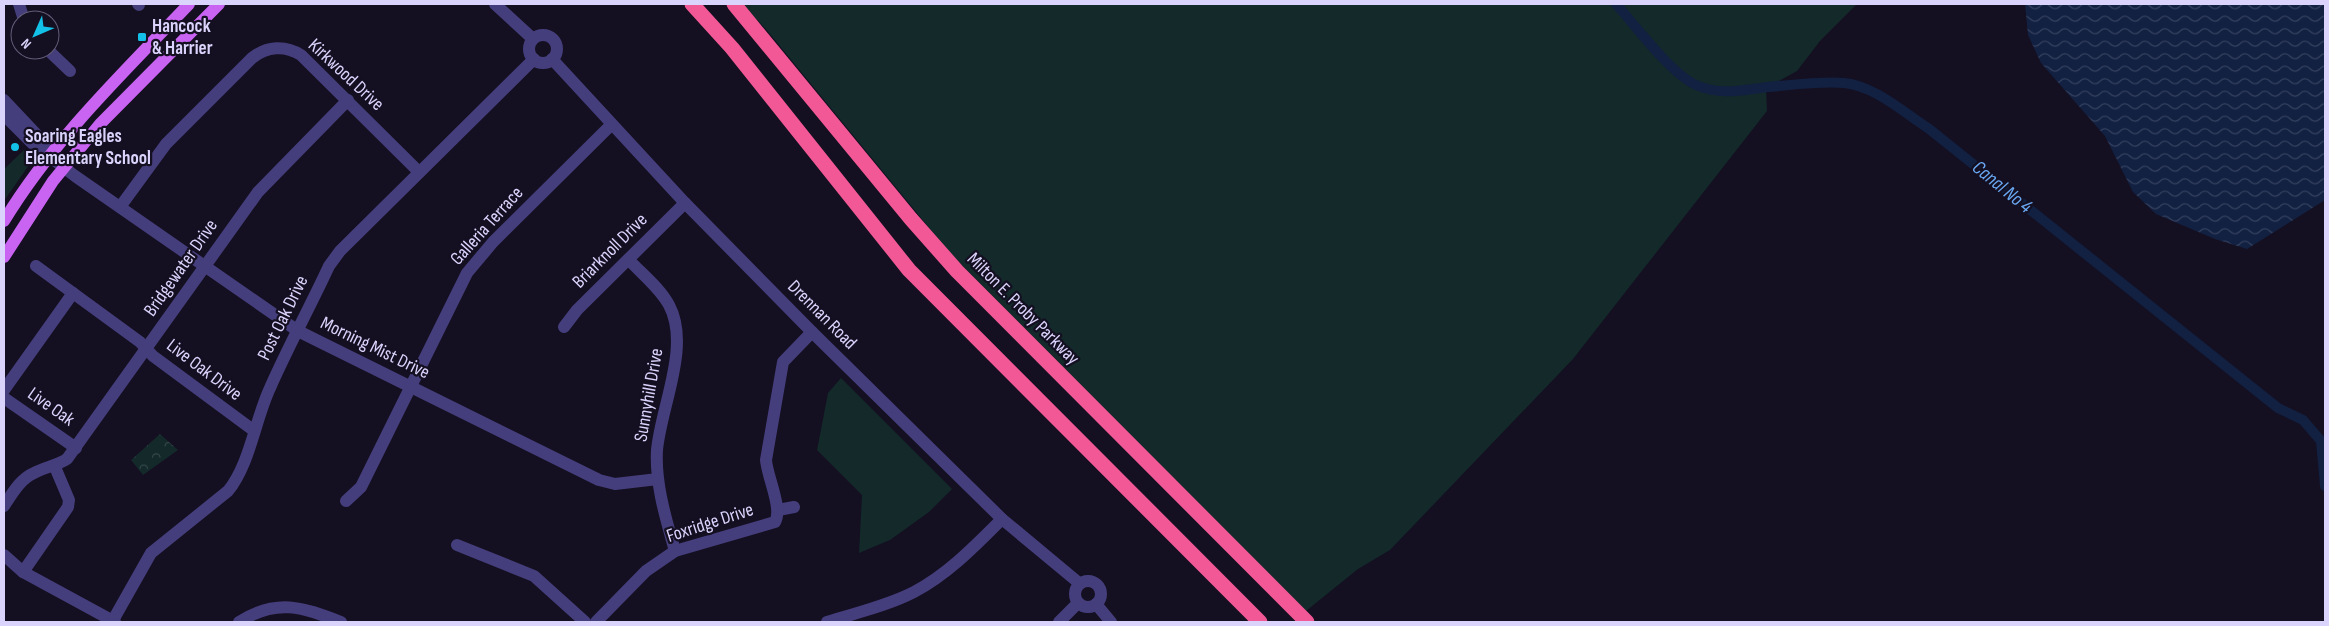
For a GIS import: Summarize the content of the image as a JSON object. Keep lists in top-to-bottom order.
{
  "streets": {
    "highway": ["Milton E. Proby Parkway"],
    "street": [
      "Kirkwood Drive",
      "Galleria Terrace",
      "Briarknoll Drive",
      "Bridgewater Drive",
      "Drennan Road",
      "Post Oak Drive",
      "Morning Mist Drive",
      "Live Oak Drive",
      "Sunnyhill Drive",
      "Live Oak",
      "Foxridge Drive"
    ]
  },
  "crossings": [
    ["Kirkwood Drive", "Bridgewater Drive"],
    ["Kirkwood Drive", "Post Oak Drive"],
    ["Kirkwood Drive", "Morning Mist Drive"],
    ["Galleria Terrace", "Drennan Road"],
    ["Galleria Terrace", "Morning Mist Drive"],
    ["Briarknoll Drive", "Drennan Road"],
    ["Briarknoll Drive", "Sunnyhill Drive"],
    ["Bridgewater Drive", "Morning Mist Drive"],
    ["Bridgewater Drive", "Live Oak Drive"],
    ["Bridgewater Drive", "Live Oak"],
    ["Drennan Road", "Post Oak Drive"],
    ["Drennan Road", "Foxridge Drive"],
    ["Post Oak Drive", "Morning Mist Drive"],
    ["Post Oak Drive", "Live Oak Drive"],
    ["Morning Mist Drive", "Sunnyhill Drive"],
    ["Live Oak Drive", "Live Oak"],
    ["Sunnyhill Drive", "Foxridge Drive"]
  ],
  "water": ["Canal No 4"],
  "places": {
    "transit": ["Hancock & Harrier"],
    "other": ["Soaring Eagles Elementary School"]
  },
  "north": "bottom left"
}
